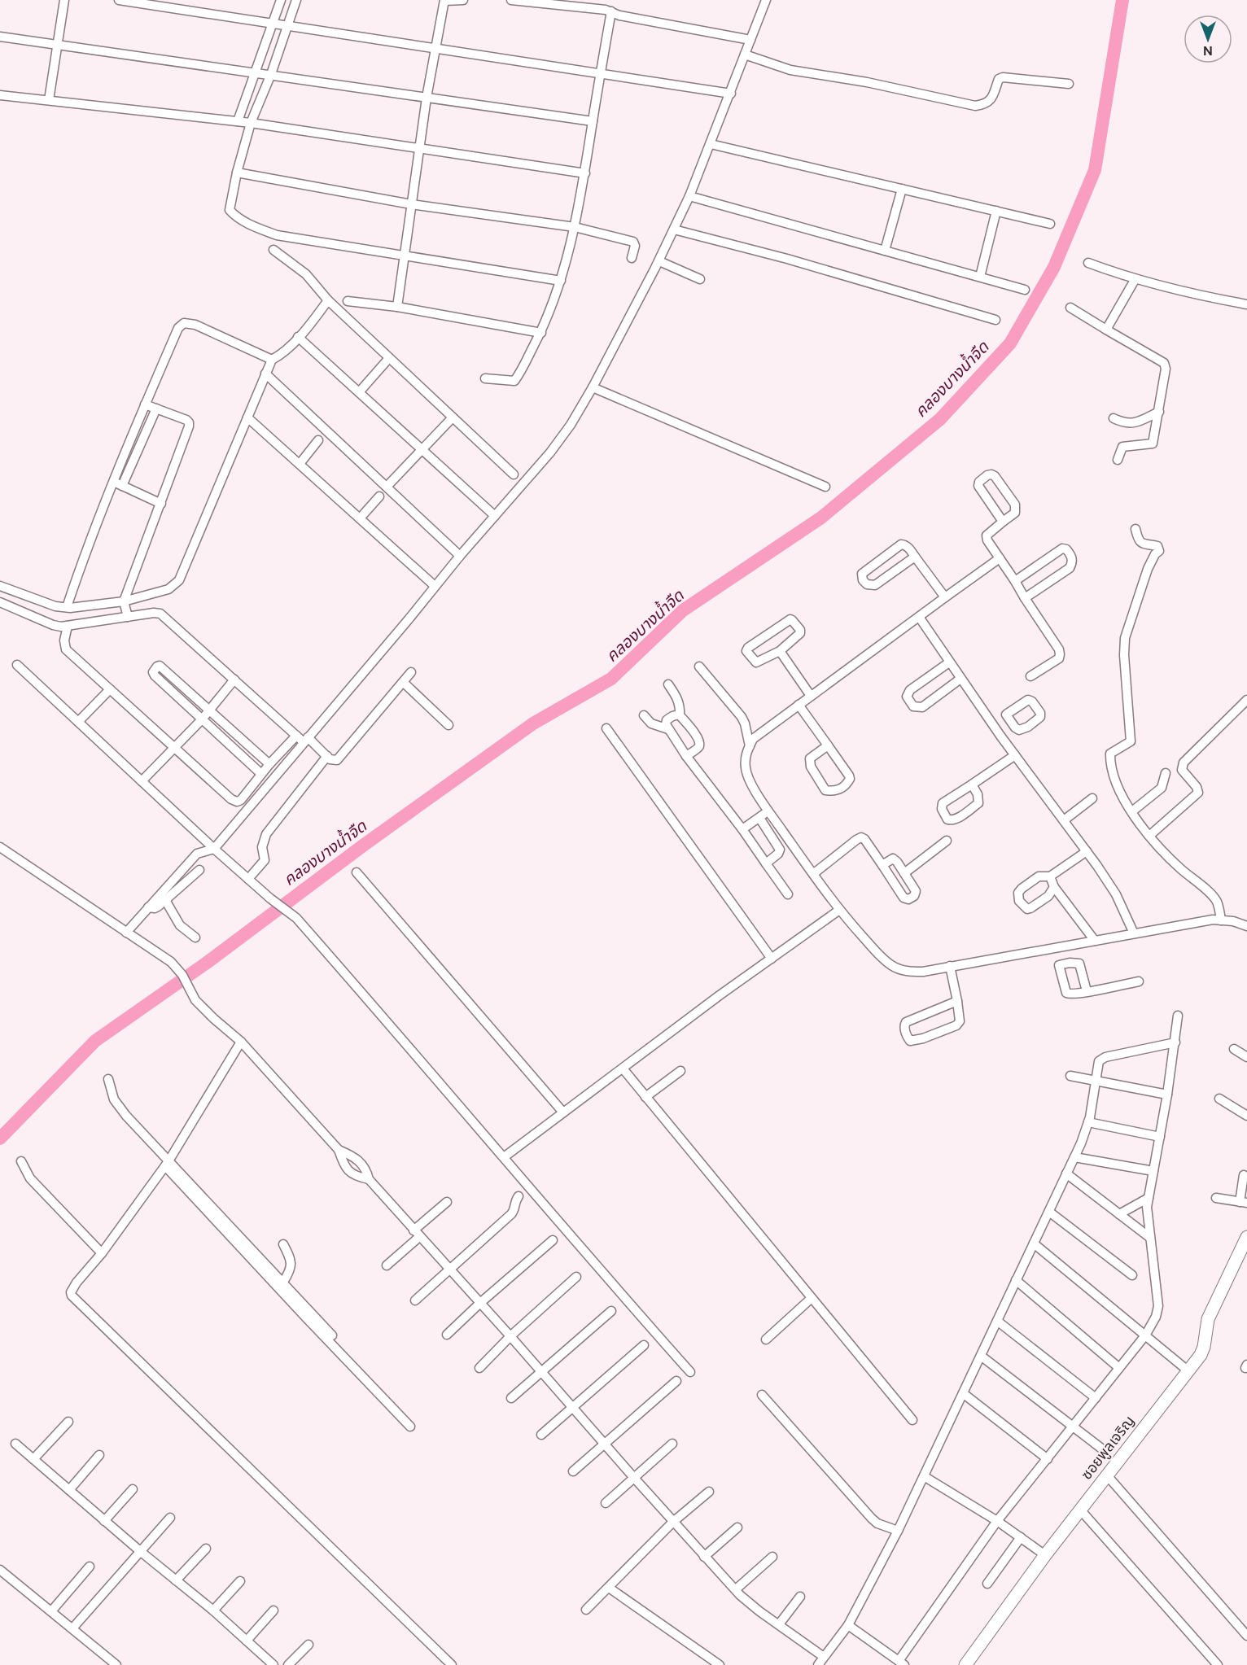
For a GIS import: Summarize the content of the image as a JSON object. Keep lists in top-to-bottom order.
{
  "streets": {
    "street": ["ซอยพูลเจริญ"]
  },
  "water": ["คลองบางน้ำจืด"],
  "north": "bottom"
}
